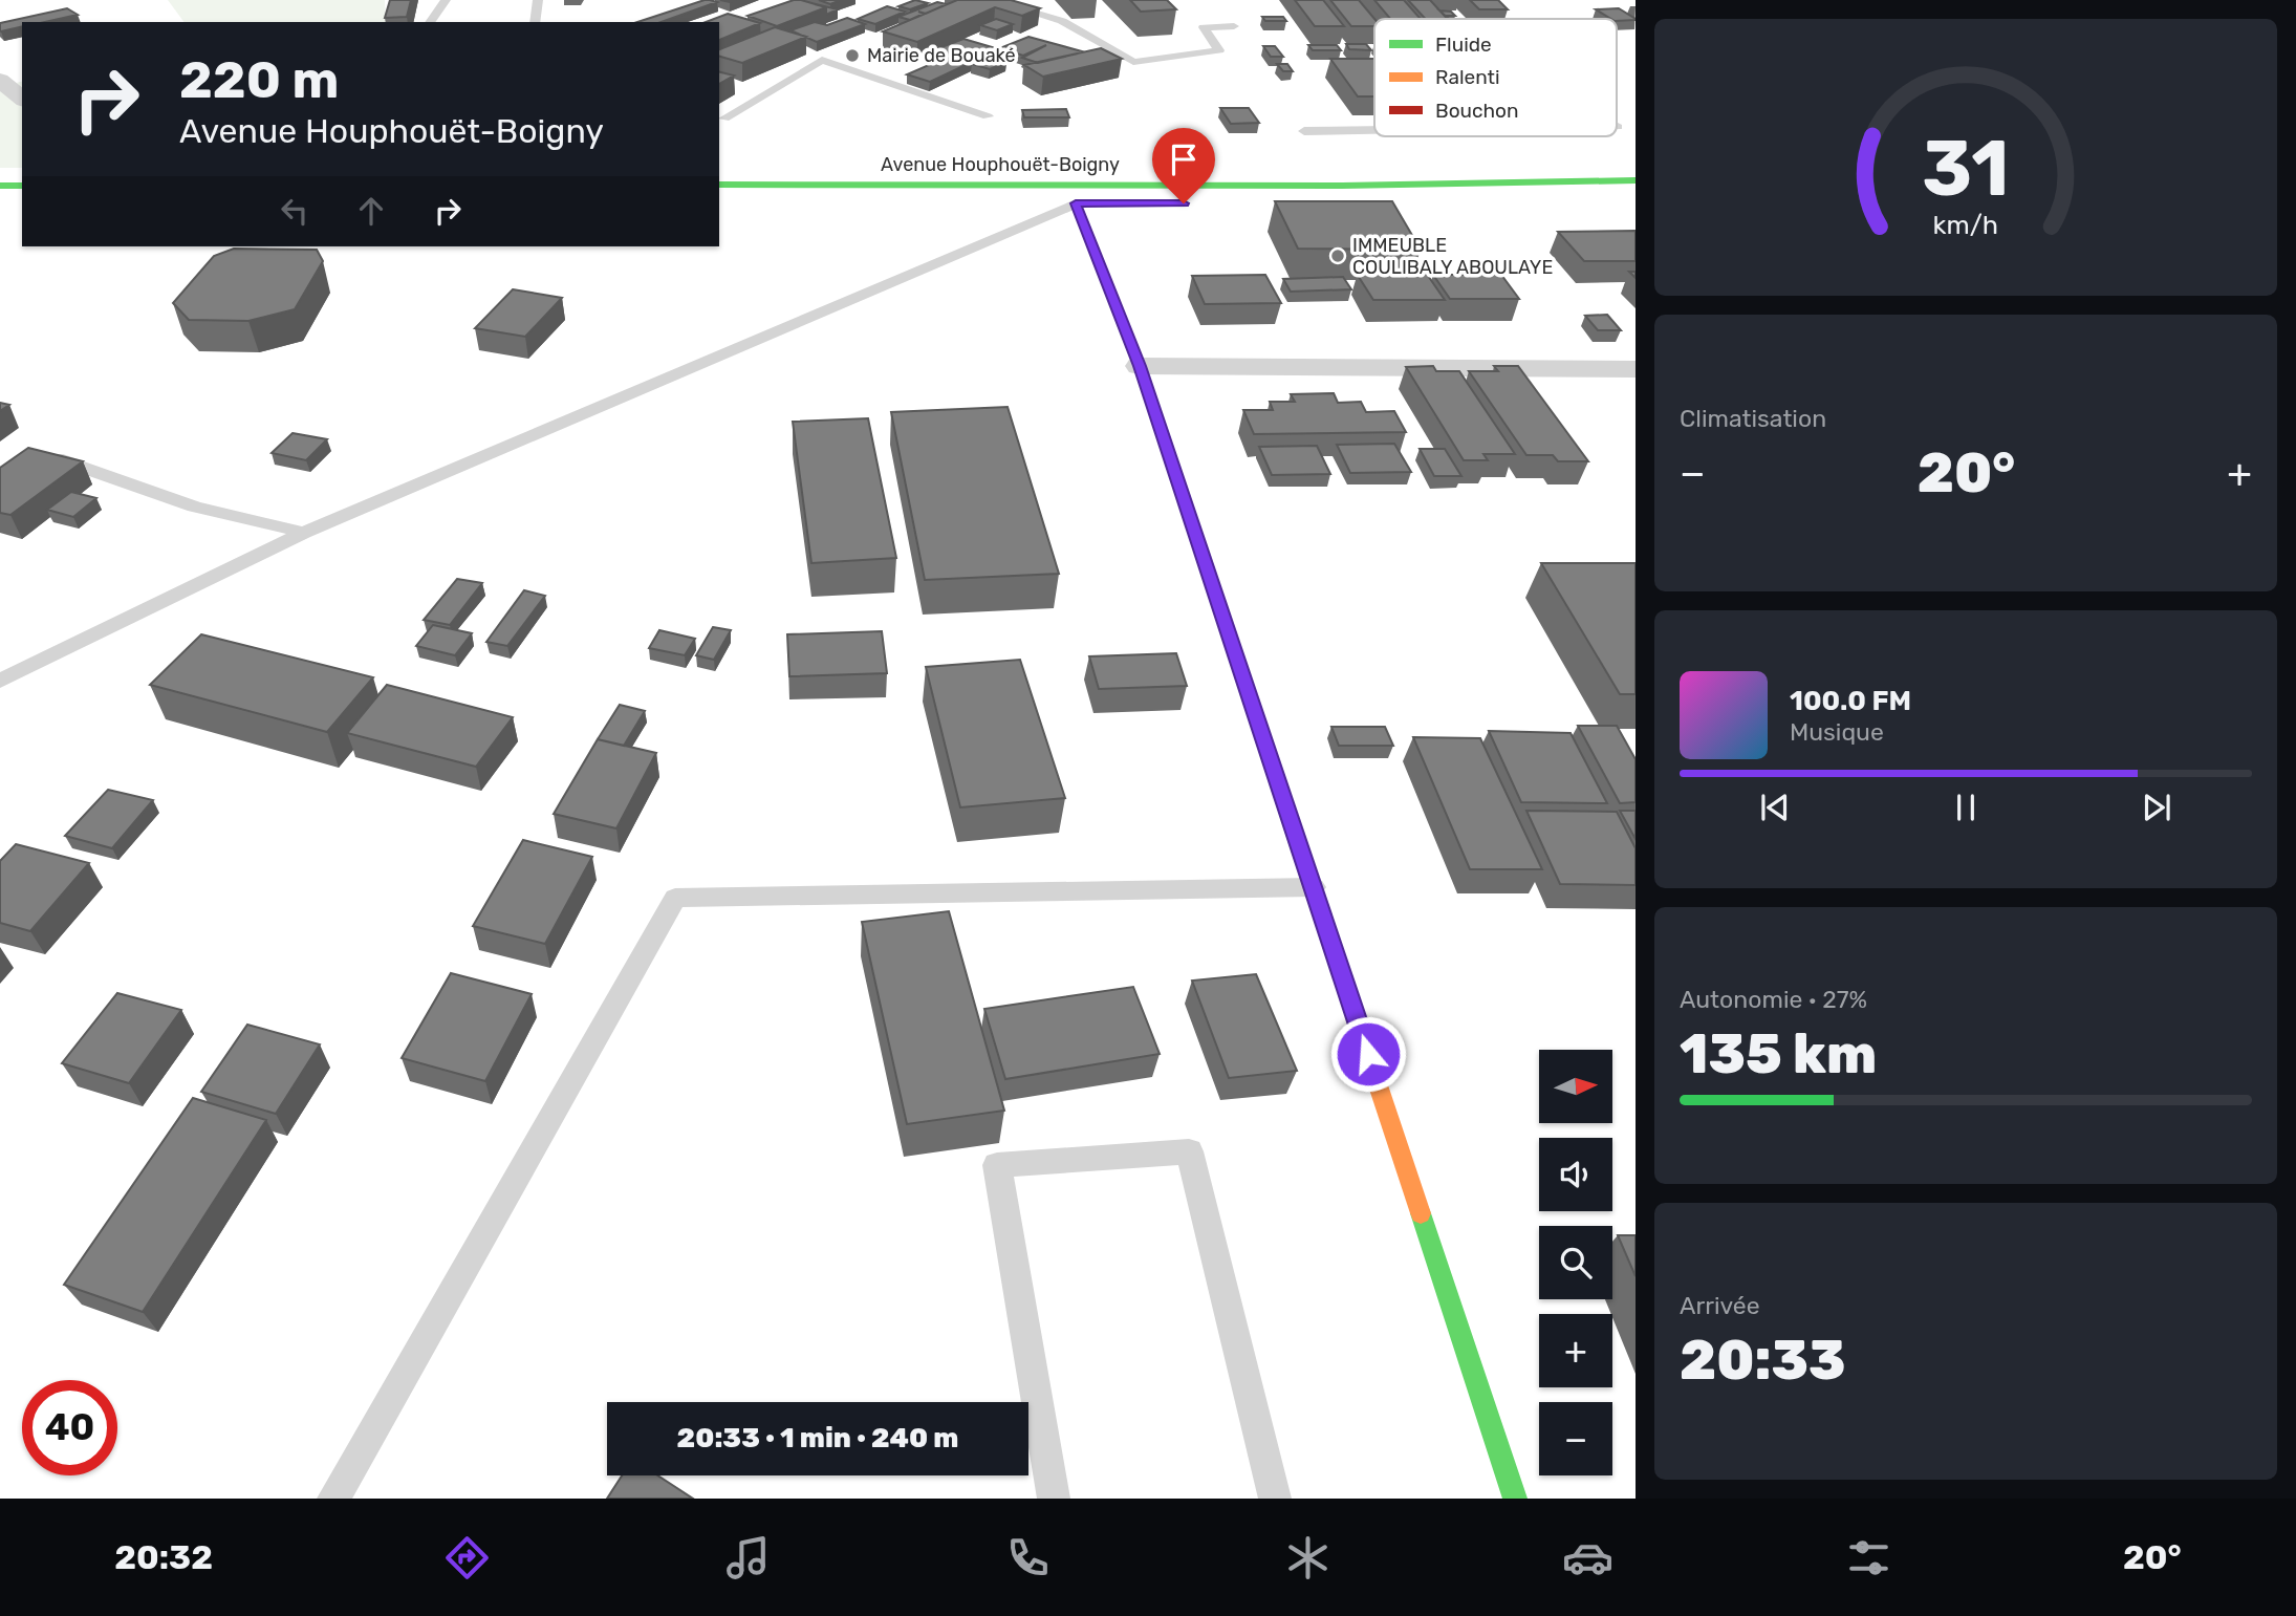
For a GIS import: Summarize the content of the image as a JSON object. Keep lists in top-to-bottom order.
{
  "streets": {
    "main road": ["Avenue Houphouët-Boigny"]
  },
  "places": ["Mairie de Bouaké", "IMMEUBLE COULIBALY ABOULAYE"],
  "legend": ["Fluide", "Ralenti", "Bouchon"],
  "north": "right",
  "page": {
    "turn": ["220 m", "Avenue Houphouët-Boigny"],
    "tile": [
      "Climatisation",
      ["Autonomie · 27%", "135 km"],
      ["Arrivée", "20:33"]
    ],
    "heat": ["−", "20°", "+"],
    "song": ["100.0 FM", "Musique"],
    "map_buttons": ["+", "−"],
    "limit": "40",
    "trip": "20:33 · 1 min · 240 m",
    "tabs": ["20:32", "20°"],
    "gauge": ["31", "km/h"]
  }
}
